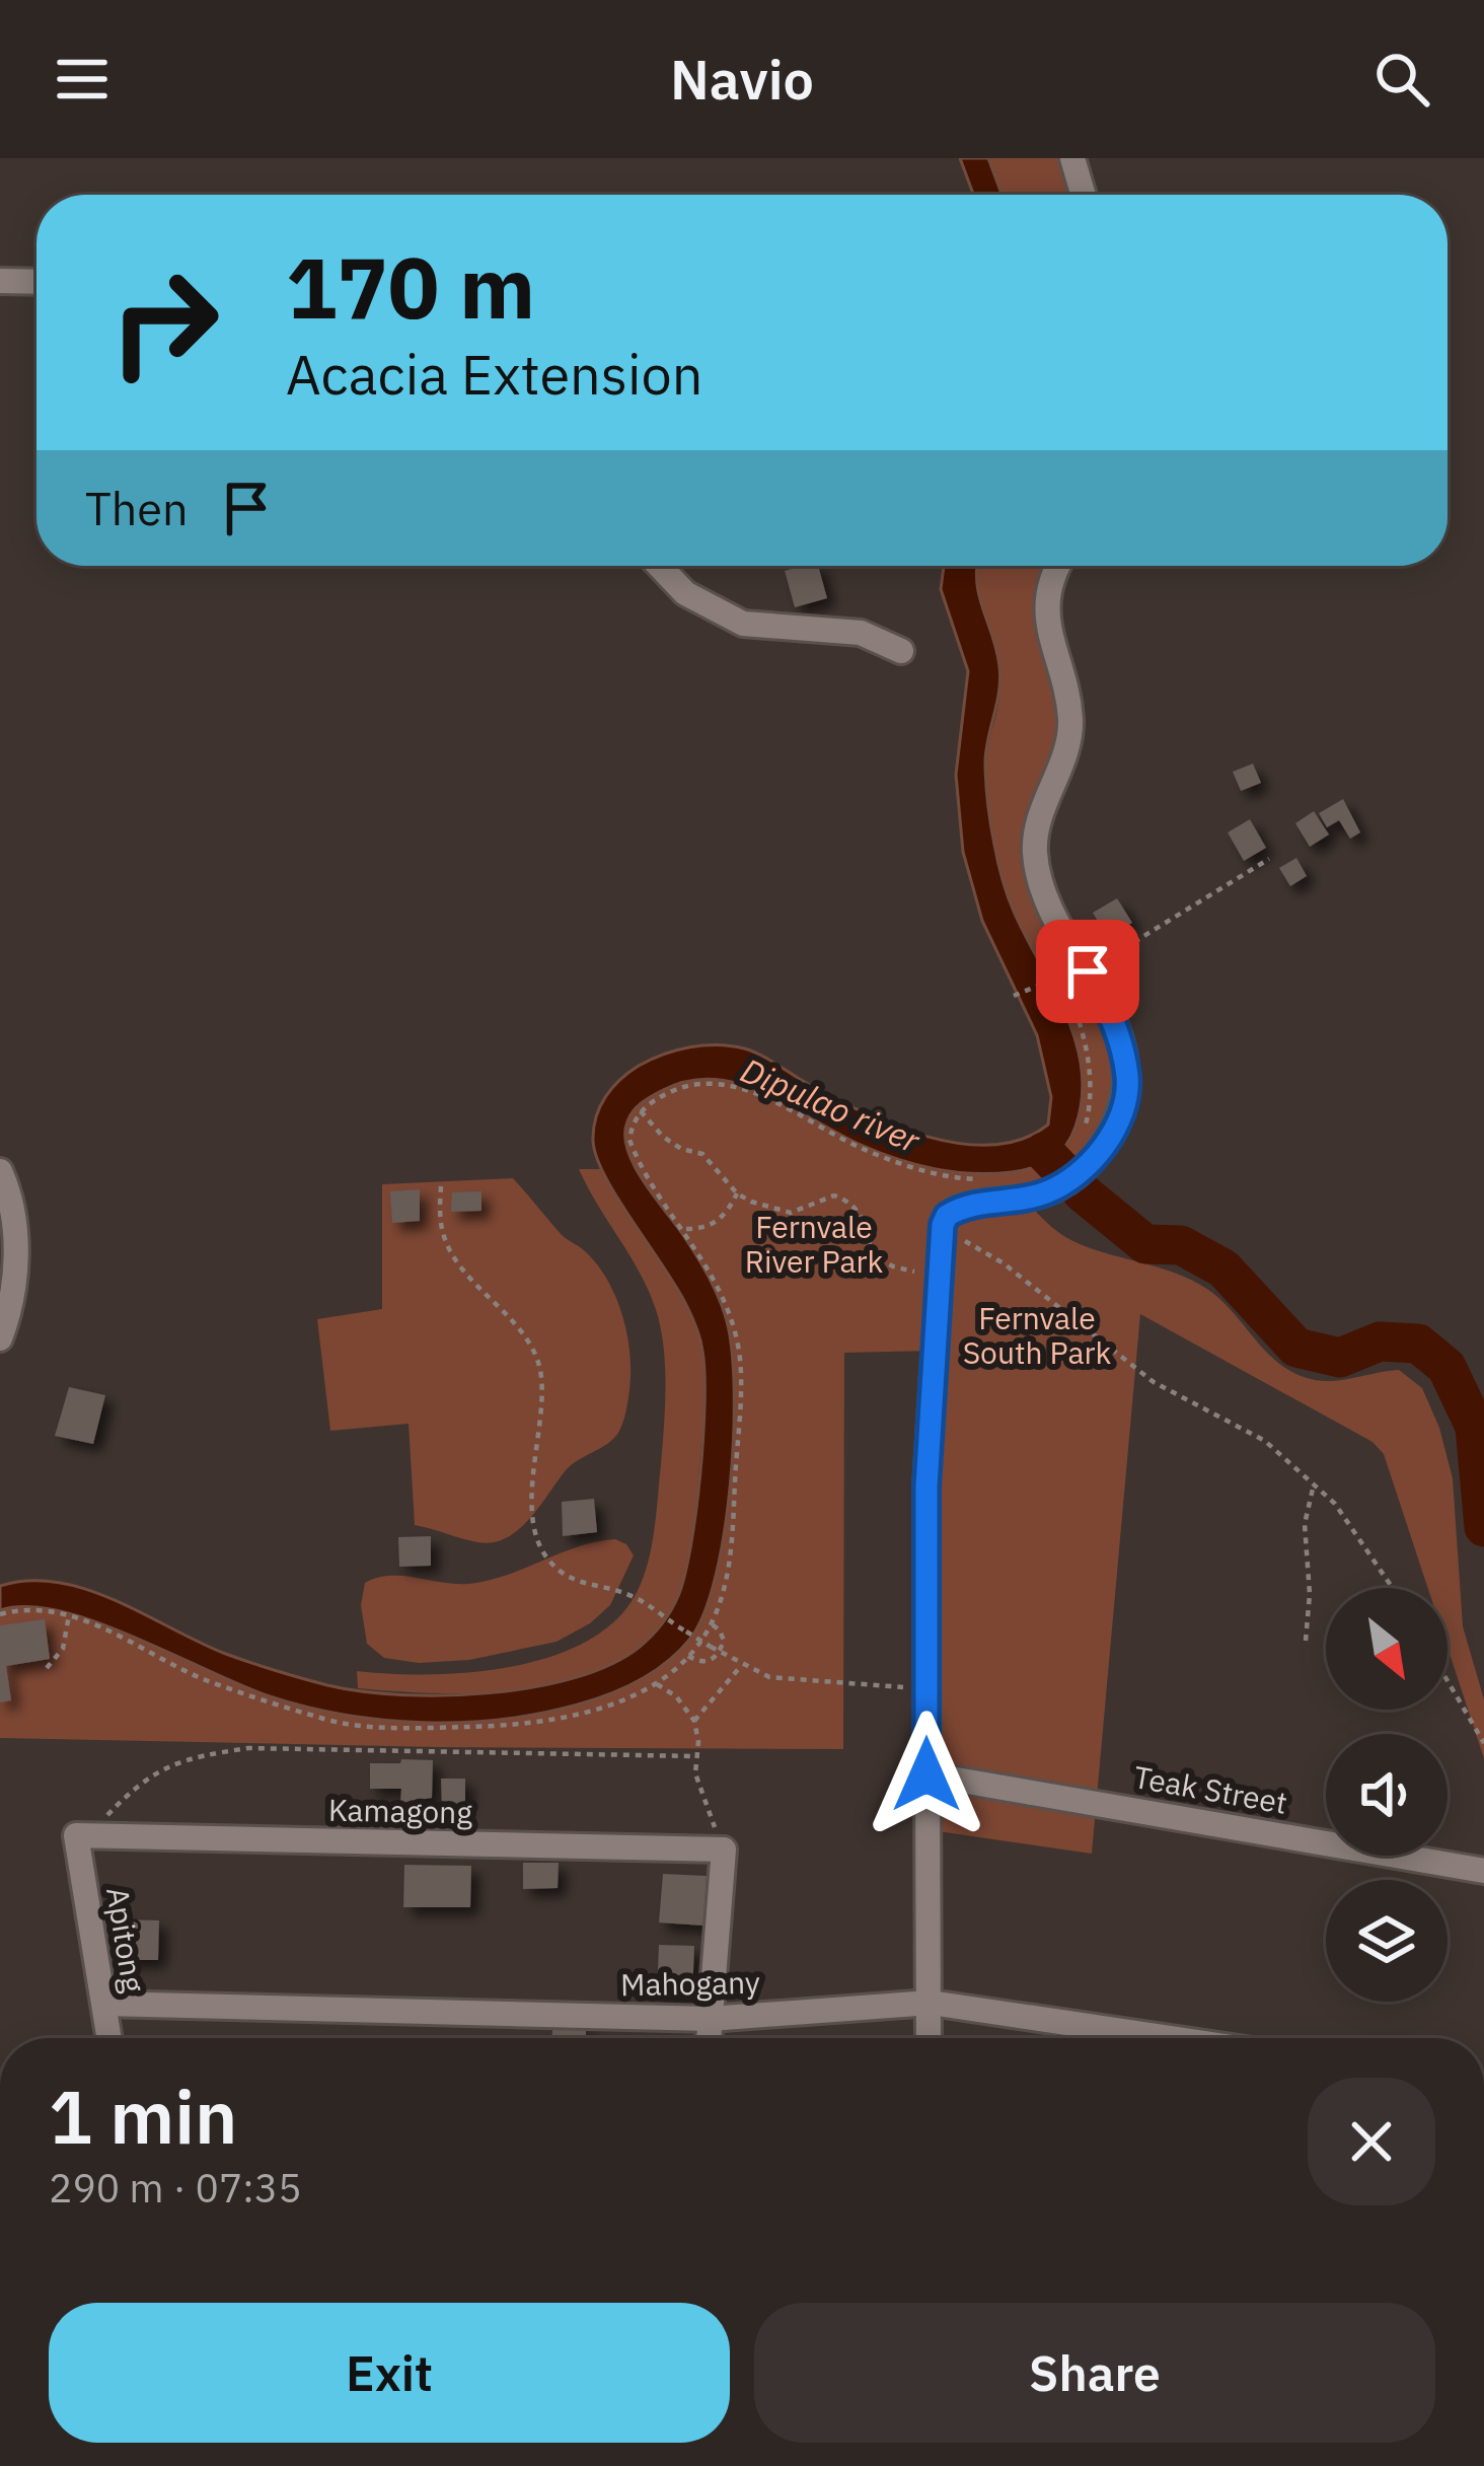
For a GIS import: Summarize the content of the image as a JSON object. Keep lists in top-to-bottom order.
{
  "streets": {
    "street": [
      "Teak Street",
      "Kamagong",
      "Apitong",
      "Mahogany"
    ]
  },
  "crossings": [
    ["Kamagong", "Apitong"],
    ["Apitong", "Mahogany"]
  ],
  "water": ["Dipulao river"],
  "parks": ["Fernvale River Park", "Fernvale South Park"],
  "north": "bottom right",
  "page": {
    "header": "Navio",
    "turn": ["170 m", "Acacia Extension"],
    "then": "Then",
    "heading": ["1 min", "290 m · 07:35"],
    "buttons": ["Exit", "Share"]
  }
}
